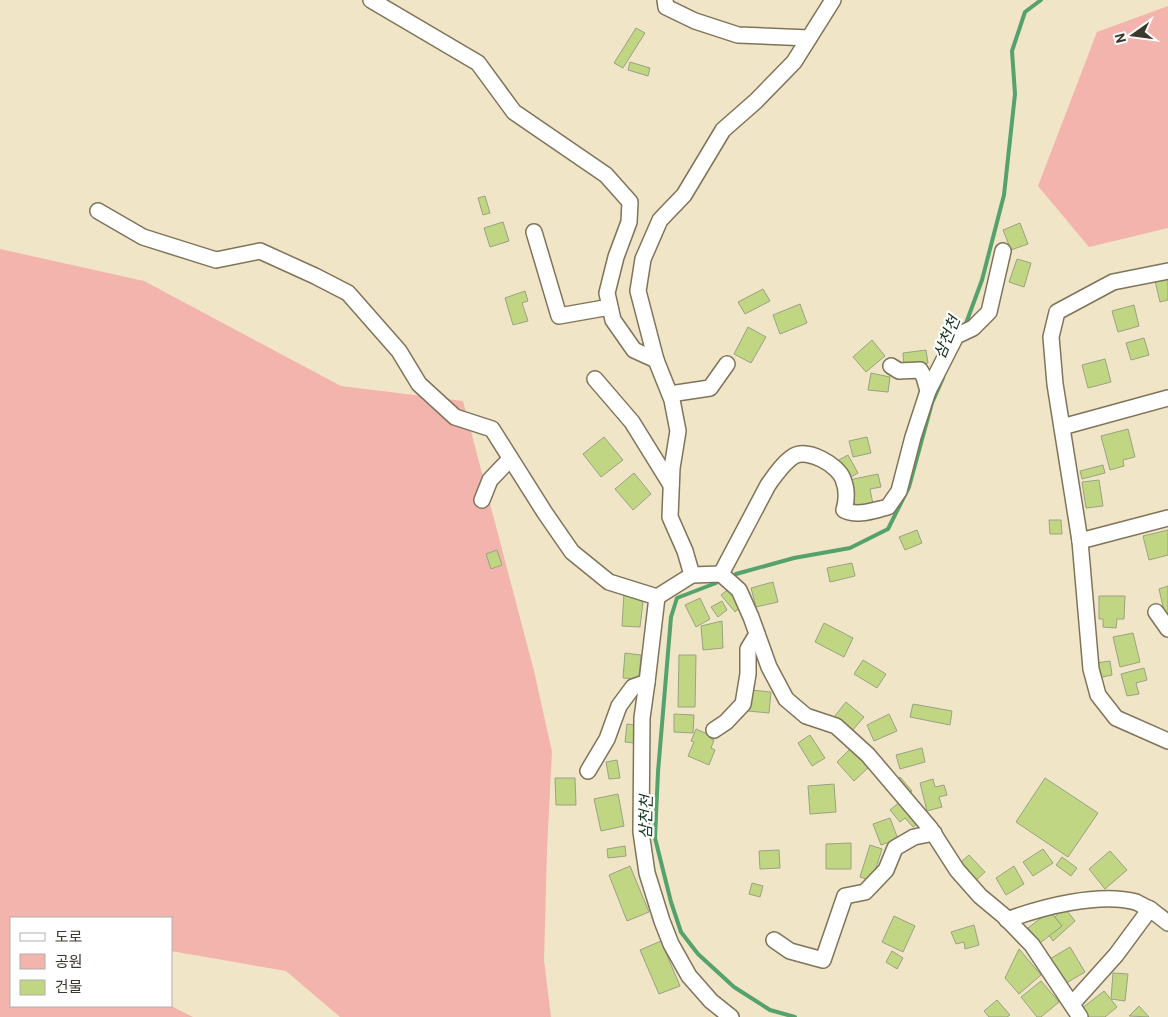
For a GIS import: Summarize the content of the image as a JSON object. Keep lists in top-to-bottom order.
{
  "water": ["삼천천"],
  "legend": ["도로", "공원", "건물"],
  "north": "left"
}
